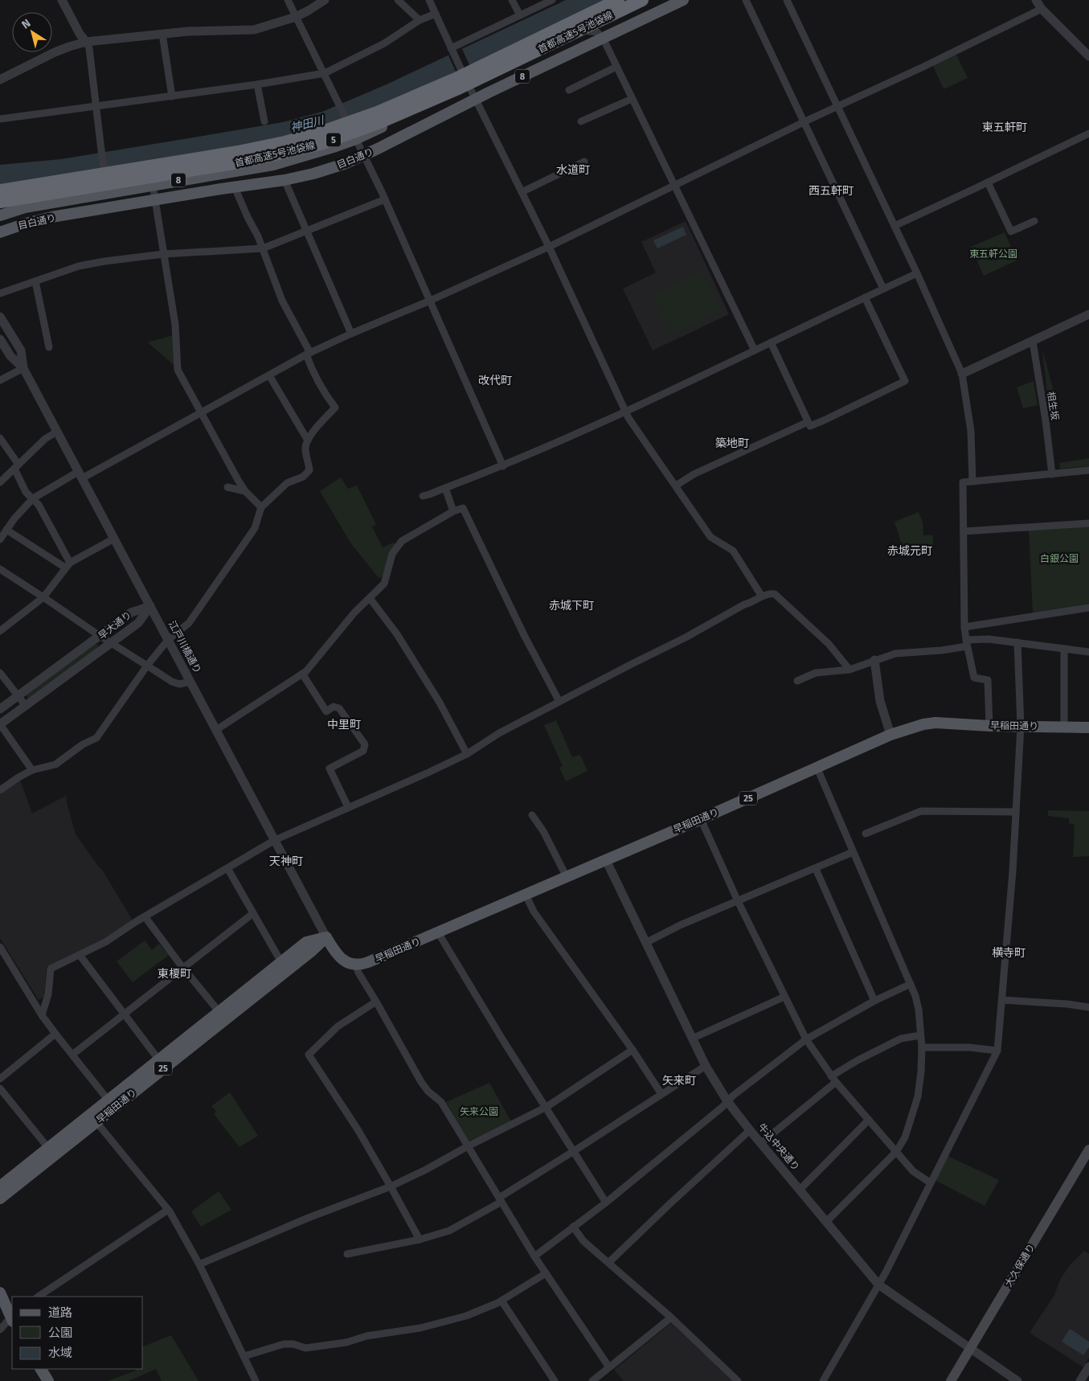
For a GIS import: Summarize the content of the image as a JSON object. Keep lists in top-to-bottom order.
{
  "streets": {
    "highway": ["首都高速5号池袋線", "5"],
    "main road": [
      "8",
      "目白通り",
      "早稲田通り",
      "25",
      "大久保通り"
    ],
    "street": [
      "相生坂",
      "早大通り",
      "江戸川橋通り",
      "牛込中央通り"
    ]
  },
  "crossings": [
    ["早大通り", "江戸川橋通り"],
    ["江戸川橋通り", "早稲田通り"],
    ["早稲田通り", "牛込中央通り"],
    ["牛込中央通り", "大久保通り"]
  ],
  "districts": [
    "東五軒町",
    "水道町",
    "西五軒町",
    "改代町",
    "築地町",
    "赤城元町",
    "赤城下町",
    "中里町",
    "天神町",
    "横寺町",
    "東榎町",
    "矢来町"
  ],
  "water": ["神田川"],
  "parks": ["東五軒公園", "白銀公園", "矢来公園"],
  "legend": ["道路", "公園", "水域"],
  "north": "top left"
}
